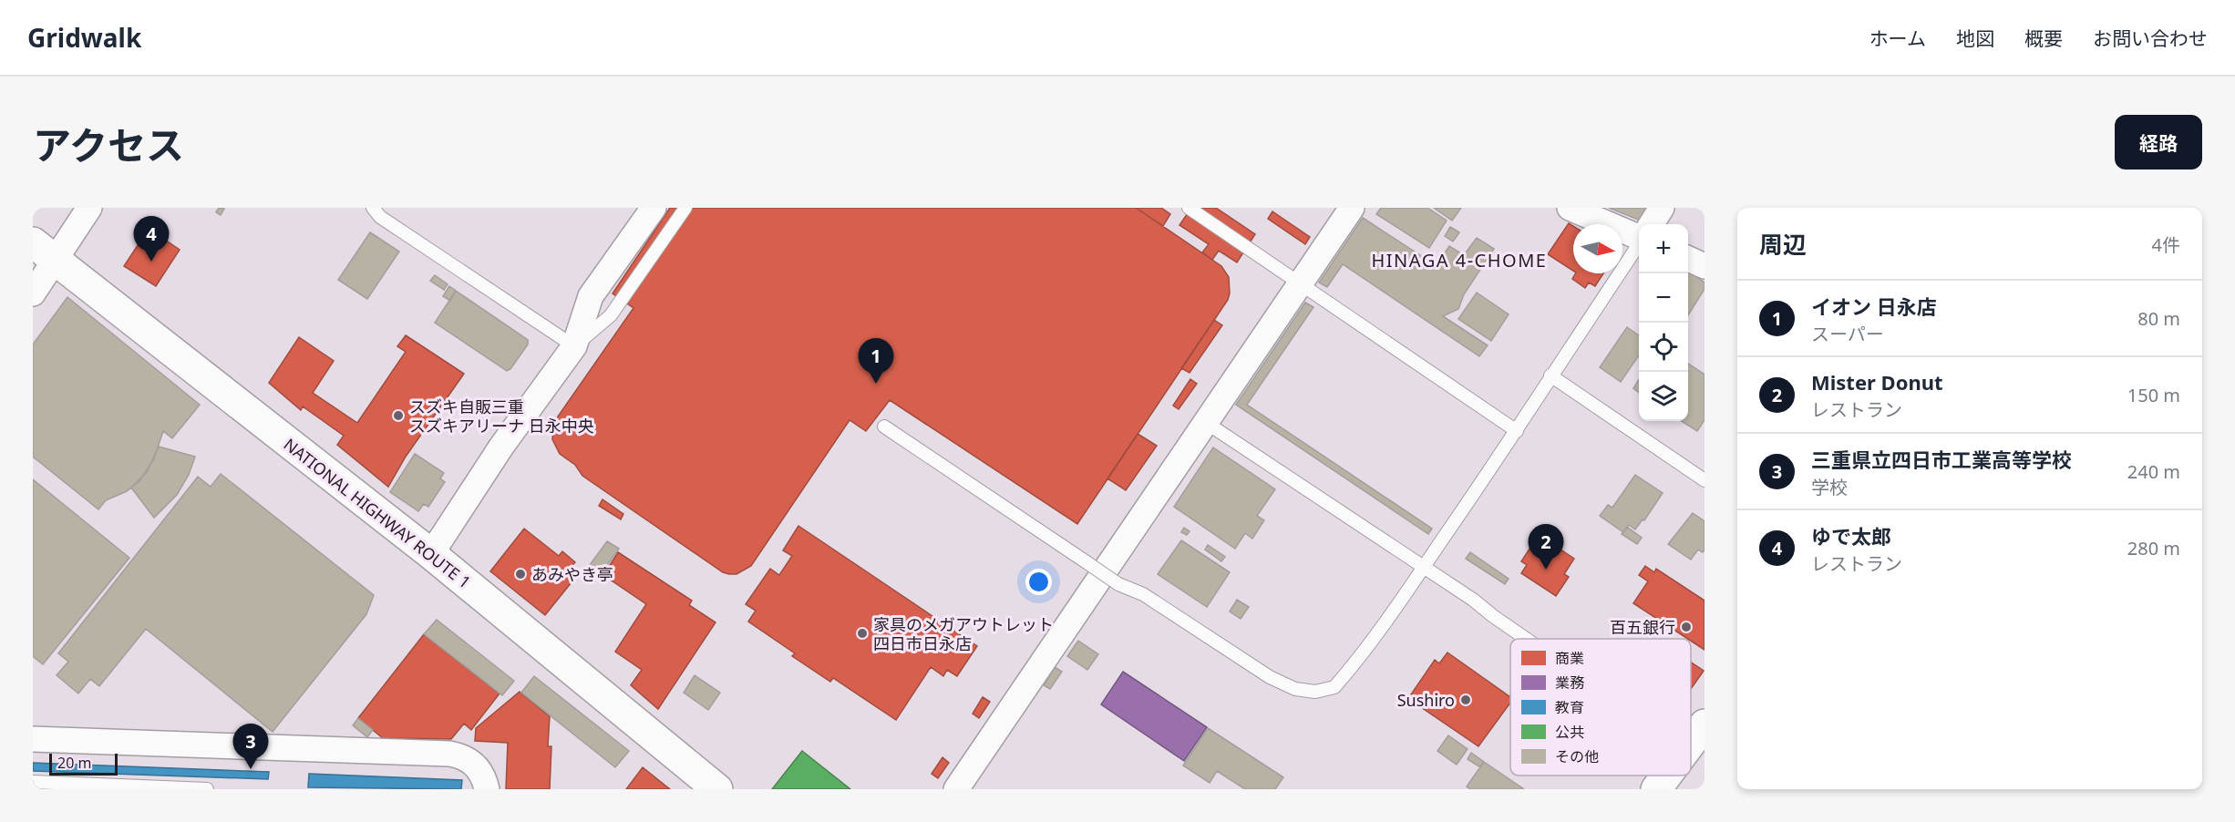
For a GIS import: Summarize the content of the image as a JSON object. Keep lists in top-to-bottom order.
{
  "streets": {
    "main road": ["NATIONAL HIGHWAY ROUTE 1"]
  },
  "districts": ["HINAGA 4-CHOME"],
  "places": [
    "スズキ自販三重 スズキアリーナ 日永中央",
    "あみやき亭",
    "百五銀行",
    "家具のメガアウトレット 四日市日永店",
    "Sushiro"
  ],
  "legend": [
    "商業",
    "業務",
    "教育",
    "公共",
    "その他"
  ],
  "scale_bar": "20 m",
  "north": "right",
  "page": {
    "header": "Gridwalk",
    "nav": [
      "ホーム",
      "地図",
      "概要",
      "お問い合わせ"
    ],
    "title": "アクセス",
    "buttons": "経路",
    "heading": ["周辺", "4件"],
    "pins": [
      "4",
      "1",
      "2",
      "3"
    ],
    "map_buttons": ["+", "−"],
    "list": [
      {
        "mark": "1",
        "name": "イオン 日永店",
        "note": "スーパー",
        "value": "80 m"
      },
      {
        "mark": "2",
        "name": "Mister Donut",
        "note": "レストラン",
        "value": "150 m"
      },
      {
        "mark": "3",
        "name": "三重県立四日市工業高等学校",
        "note": "学校",
        "value": "240 m"
      },
      {
        "mark": "4",
        "name": "ゆで太郎",
        "note": "レストラン",
        "value": "280 m"
      }
    ],
    "scale": "20 m"
  }
}
